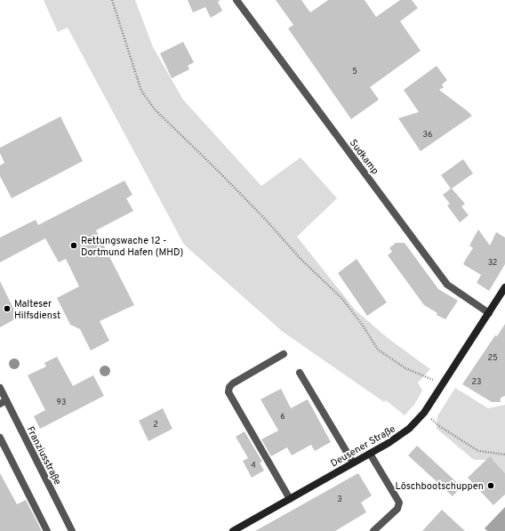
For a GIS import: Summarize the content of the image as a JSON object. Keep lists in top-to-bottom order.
{
  "streets": {
    "main road": ["Deusener Straße"],
    "street": ["Sudkamp", "Franziusstraße"]
  },
  "crossings": [
    ["Sudkamp", "Deusener Straße"]
  ],
  "places": ["Rettungswache 12 - Dortmund Hafen (MHD)", "Malteser Hilfsdienst", "Löschbootschuppen"],
  "house_numbers": [
    "5",
    "36",
    "32",
    "25",
    "23",
    "93",
    "6",
    "2",
    "4",
    "3"
  ]
}
